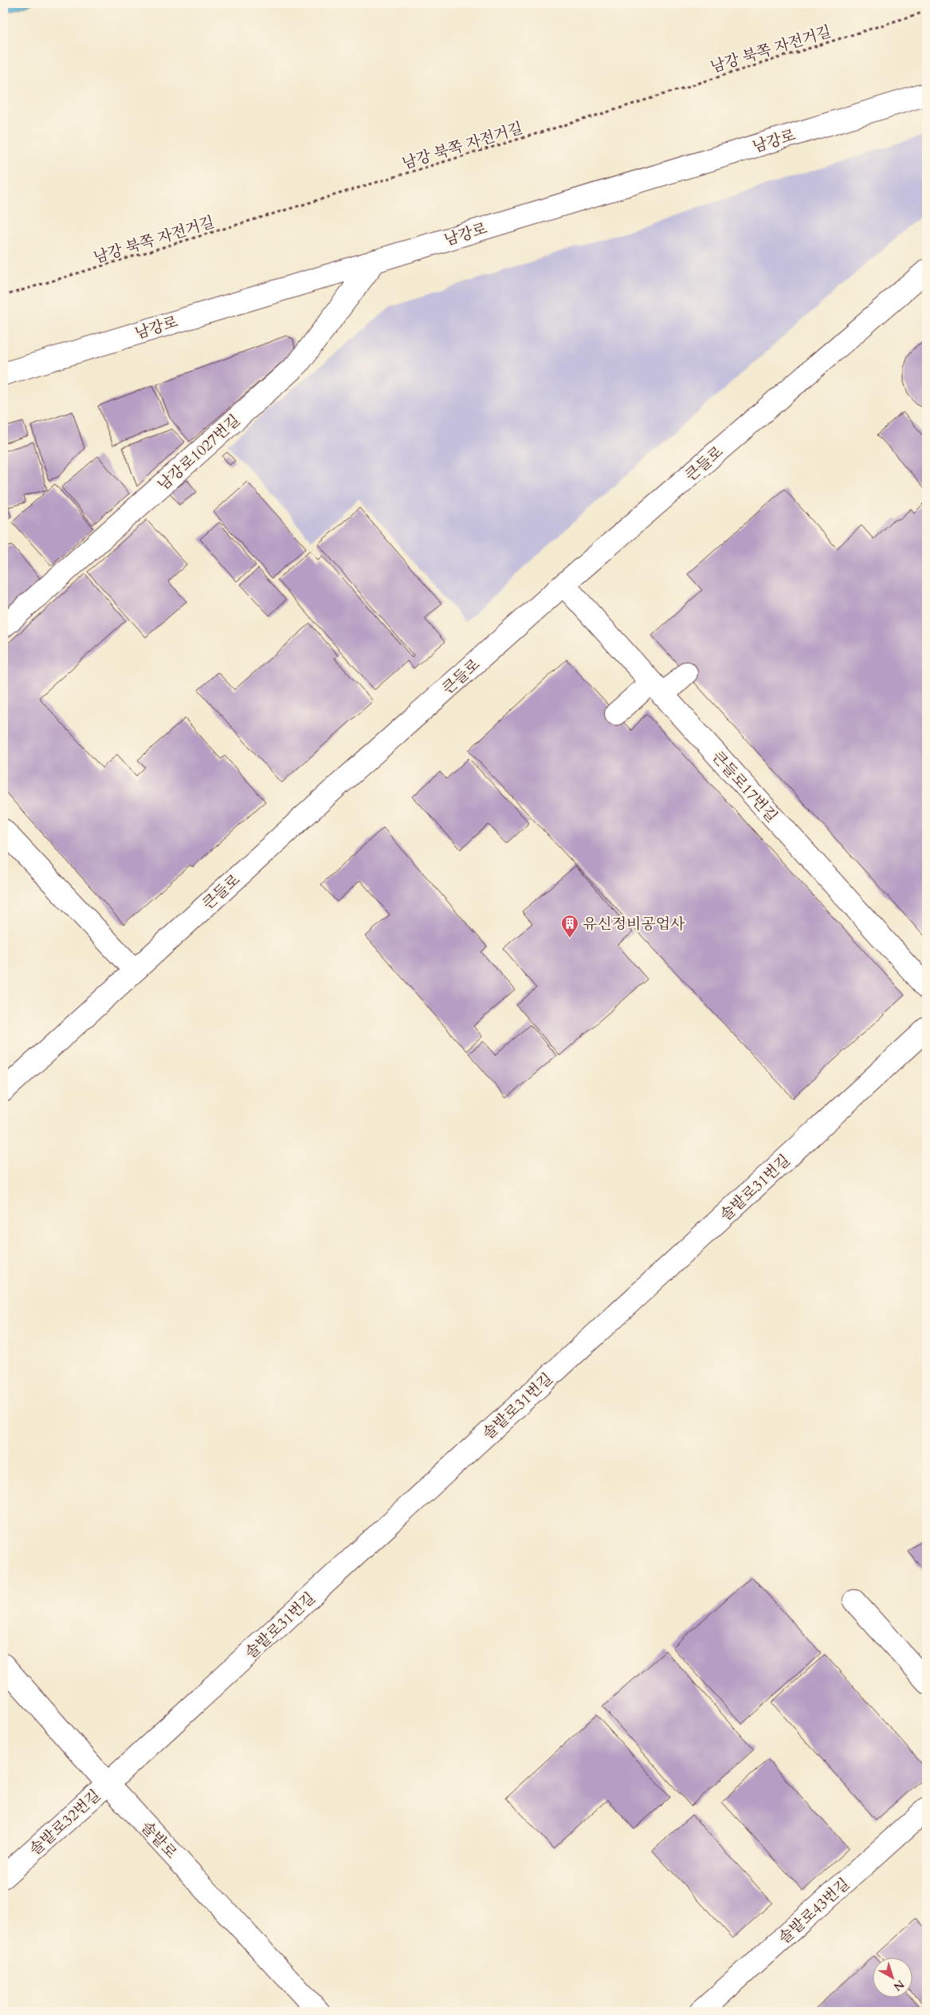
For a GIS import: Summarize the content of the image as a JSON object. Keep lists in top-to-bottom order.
{
  "streets": {
    "street": [
      "남강로",
      "남강로1027번길",
      "큰들로",
      "큰들로17번길",
      "솔밭로31번길",
      "솔밭로32번길",
      "솔밭로",
      "솔밭로43번길"
    ],
    "path": ["남강 북쪽 자전거길"]
  },
  "crossings": [
    ["남강로", "남강로1027번길"],
    ["큰들로", "큰들로17번길"],
    ["솔밭로31번길", "솔밭로32번길"],
    ["솔밭로31번길", "솔밭로"],
    ["솔밭로32번길", "솔밭로"]
  ],
  "places": {
    "building": ["유신정비공업사"]
  },
  "north": "bottom right"
}
